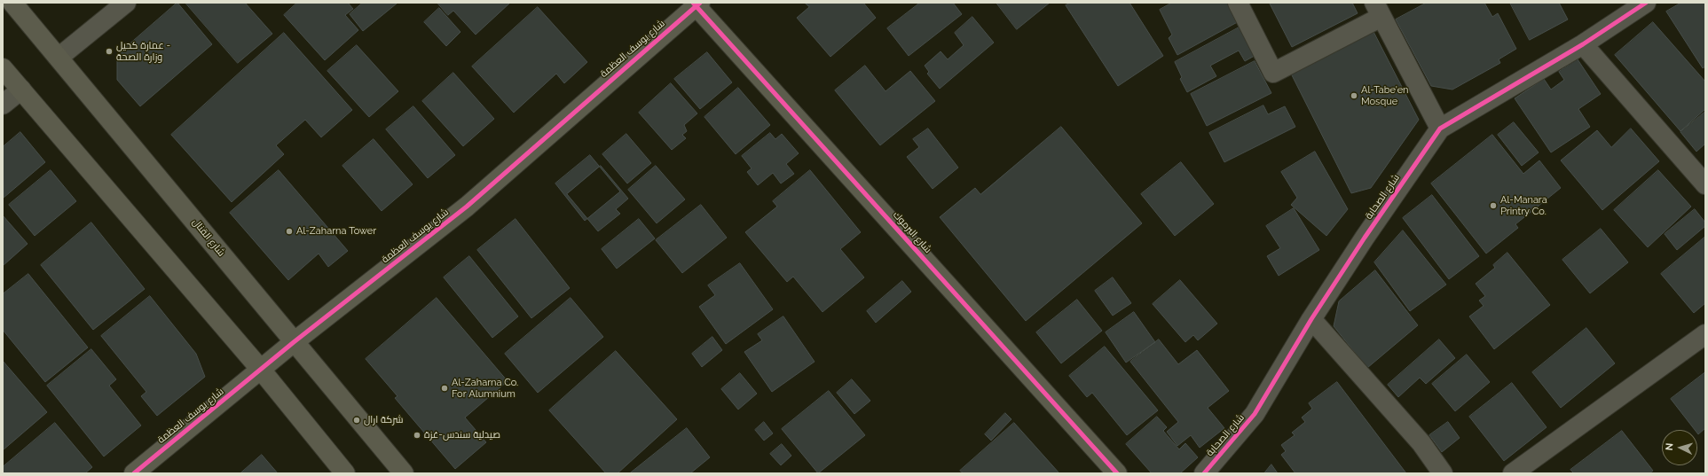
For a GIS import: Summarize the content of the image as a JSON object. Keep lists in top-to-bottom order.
{
  "streets": {
    "street": [
      "شارع يوسف العظمة",
      "شارع الصحابة",
      "شارع اليرموك",
      "شارع القنال"
    ]
  },
  "crossings": [
    ["شارع يوسف العظمة", "شارع اليرموك"],
    ["شارع يوسف العظمة", "شارع القنال"]
  ],
  "places": [
    "عمارة كحيل - وزارة الصحة",
    "Al-Tabe'en Mosque",
    "Al-Manara Printry Co.",
    "Al-Zaharna Tower",
    "Al-Zaharna Co. For Alumnium",
    "شركة ارال",
    "صيدلية سندس-غزة"
  ],
  "north": "left"
}
